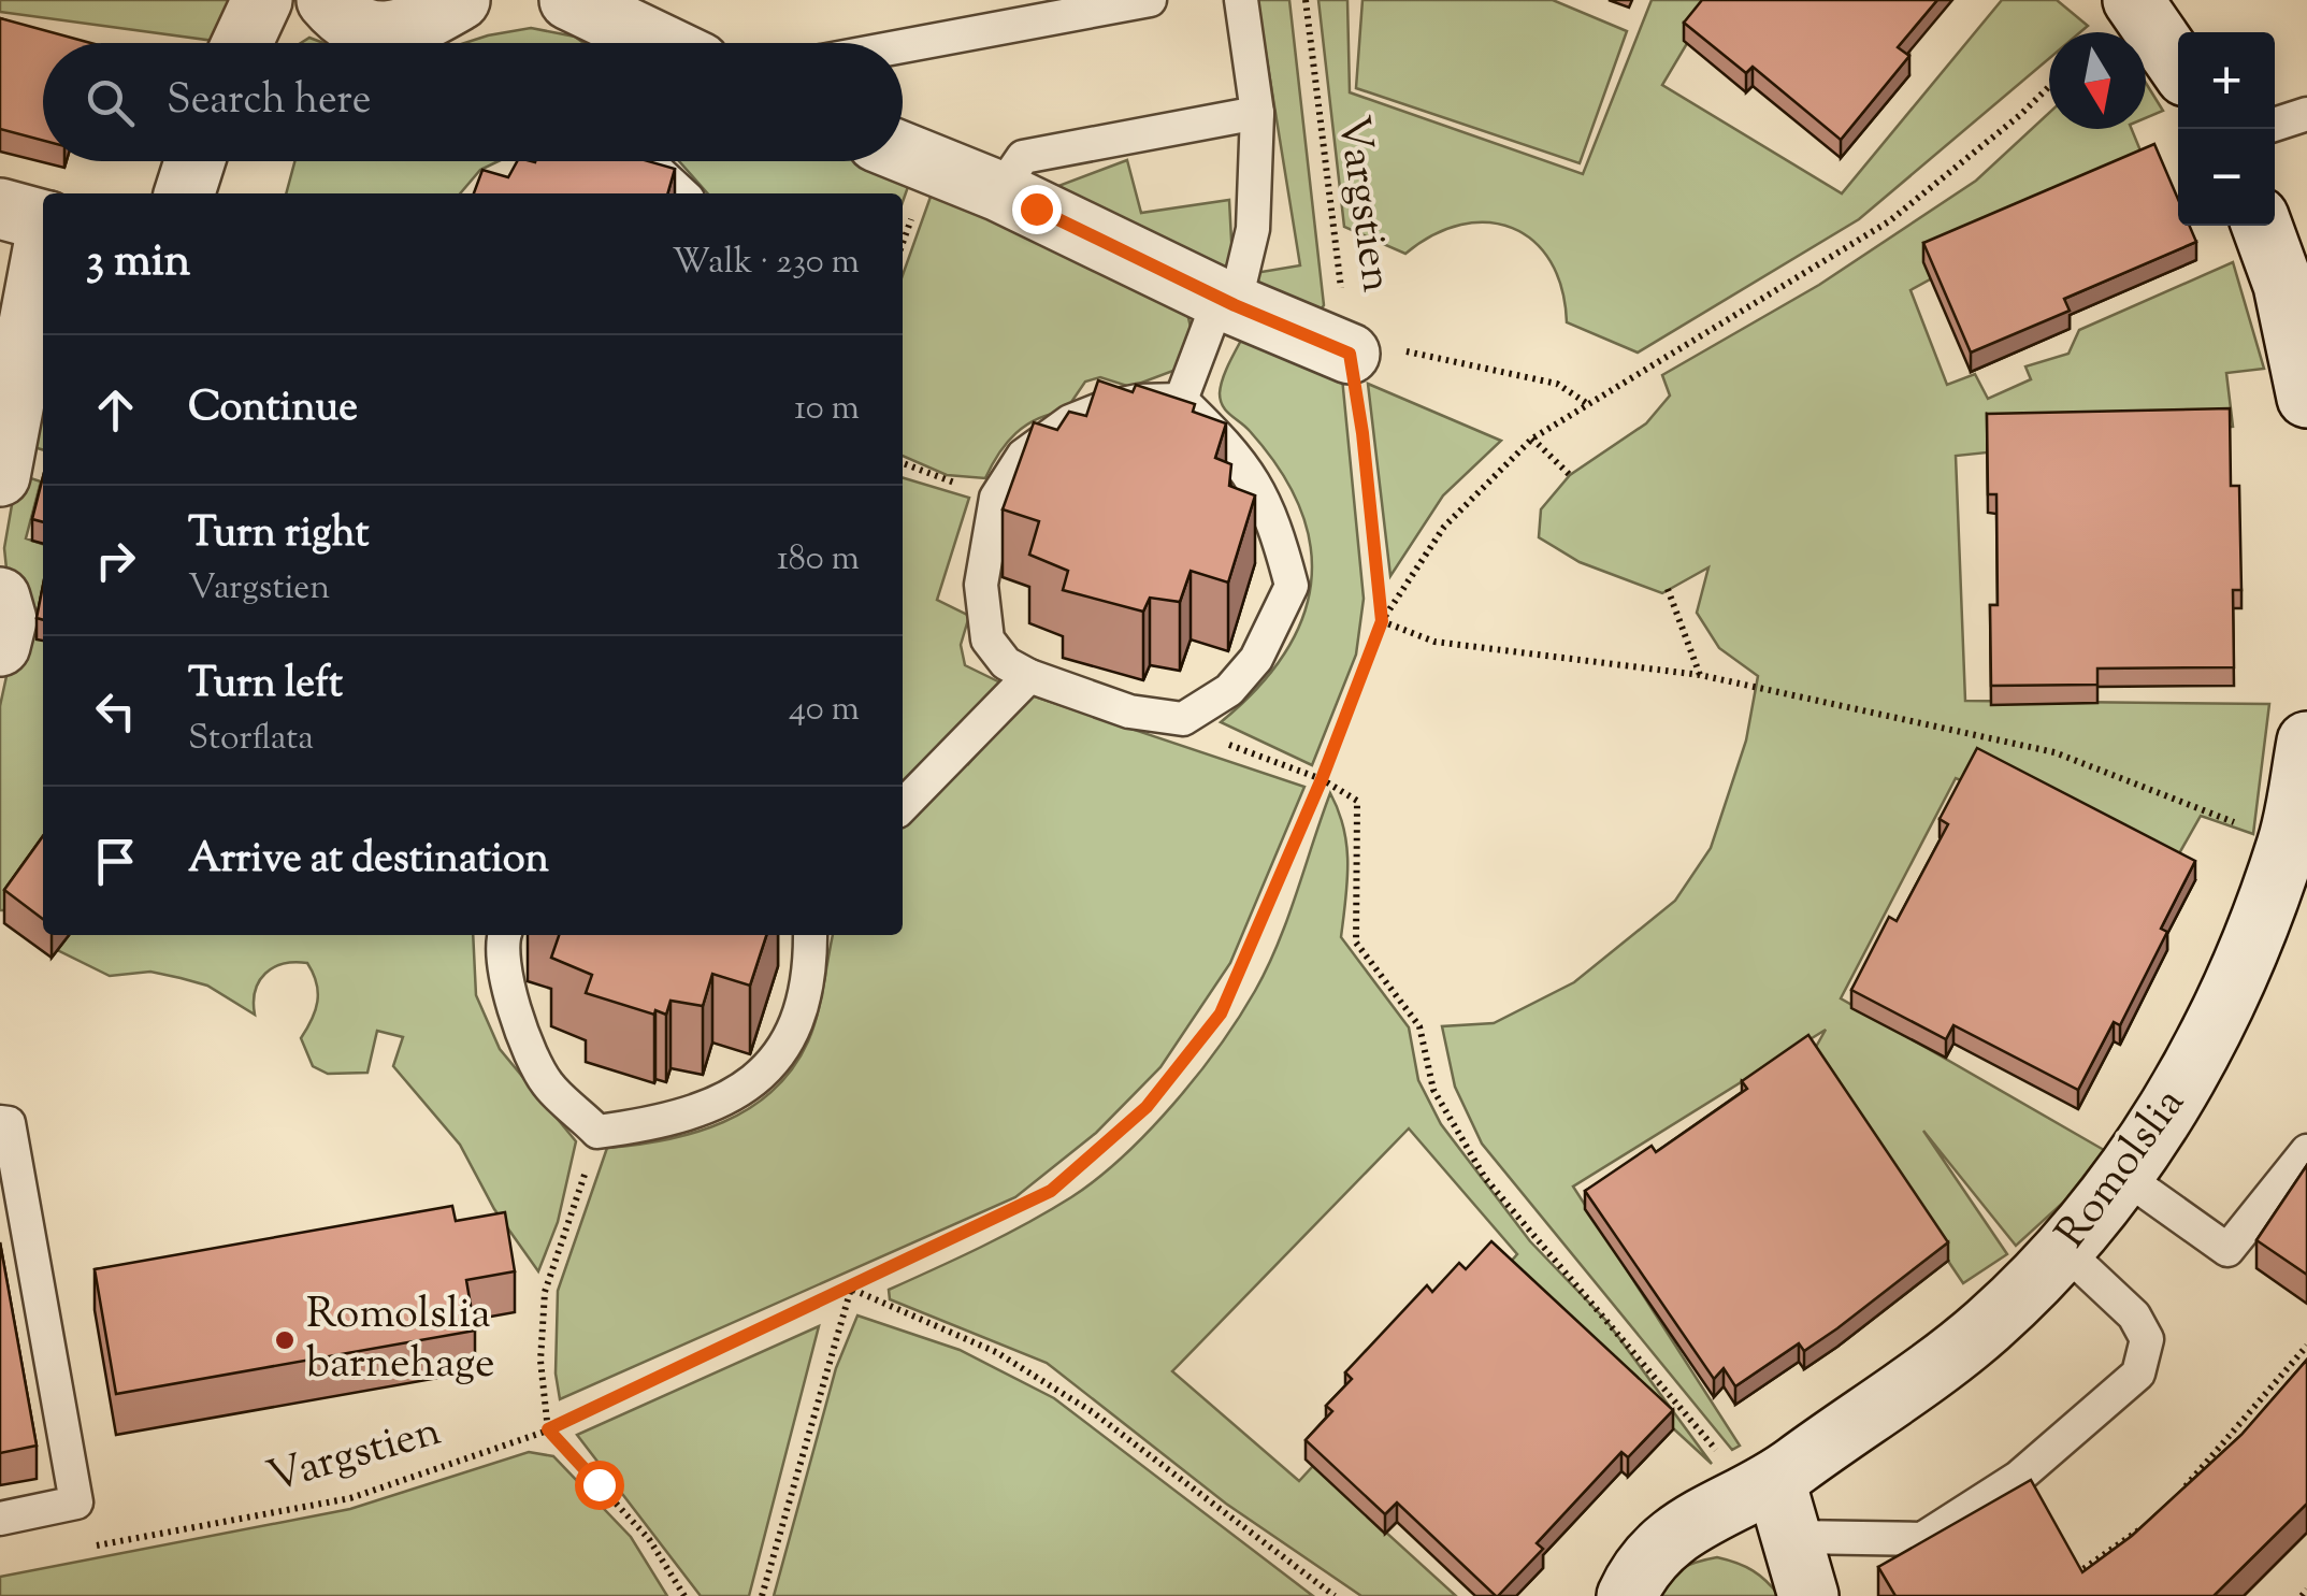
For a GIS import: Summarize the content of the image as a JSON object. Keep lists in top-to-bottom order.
{
  "streets": {
    "street": ["Romolslia"],
    "path": ["Vargstien"]
  },
  "places": ["Romolslia barnehage"],
  "north": "bottom",
  "page": {
    "map_buttons": ["+", "−"],
    "search": "Search here",
    "heading": ["3 min", "Walk · 230 m"],
    "list": [
      ["Continue", "10 m"],
      ["Turn right", "Vargstien", "180 m"],
      ["Turn left", "Storflata", "40 m"],
      "Arrive at destination"
    ]
  }
}
